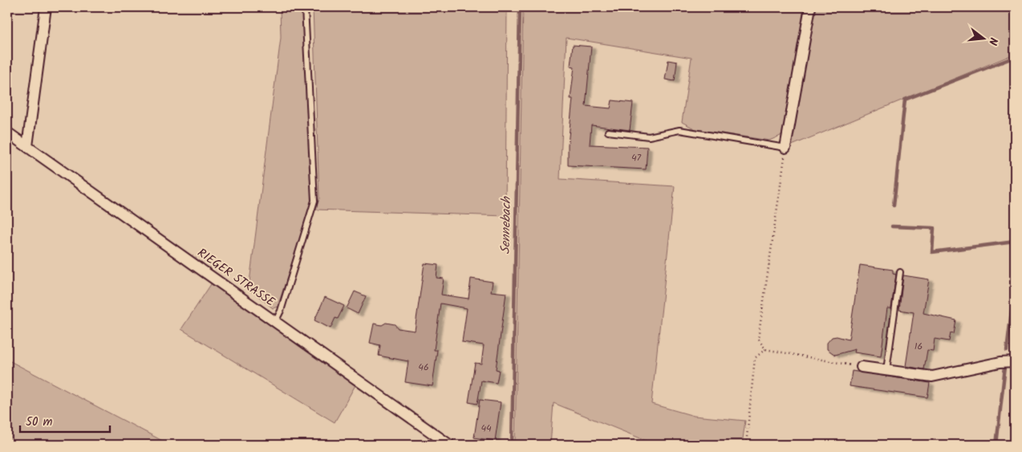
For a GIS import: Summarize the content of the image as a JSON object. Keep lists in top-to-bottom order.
{
  "streets": {
    "street": ["RIEGER STRASSE"]
  },
  "water": ["Sennebach"],
  "house_numbers": [
    "47",
    "16",
    "46",
    "44"
  ],
  "scale_bar": "50 m",
  "north": "right"
}
